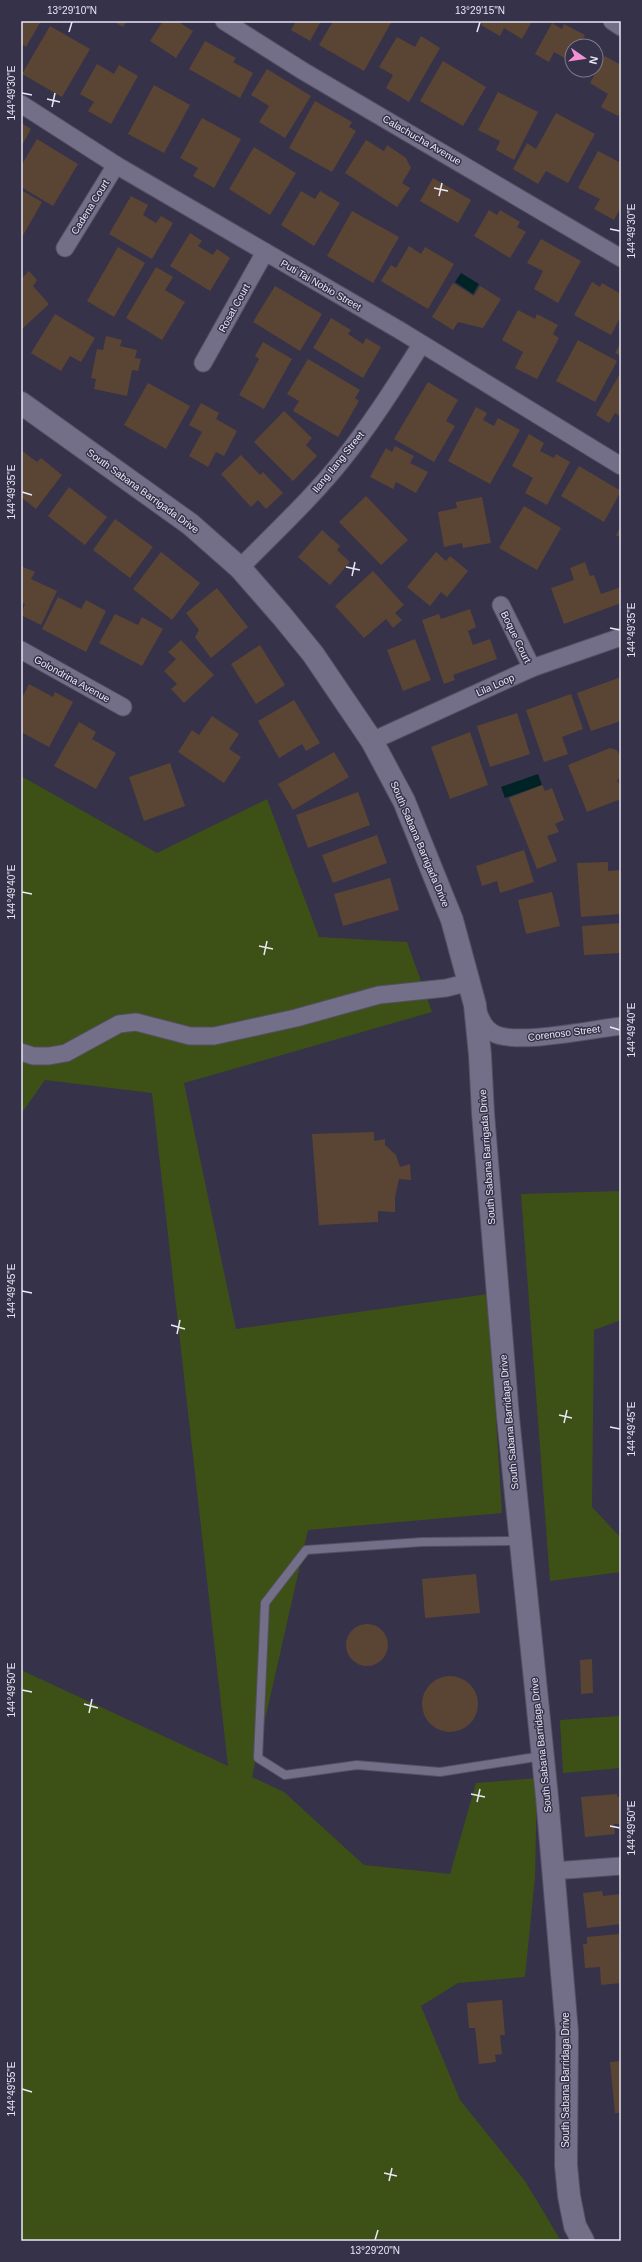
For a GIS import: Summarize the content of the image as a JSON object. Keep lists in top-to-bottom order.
{
  "streets": {
    "main road": ["South Sabana Barrigada Drive", "South Sabana Barridaga Drive"],
    "street": [
      "Calachucha Avenue",
      "Cadena Court",
      "Puti Tai Nobio Street",
      "Rosat Court",
      "Ilang Ilang Street",
      "Boque Court",
      "Golondrina Avenue",
      "Lila Loop",
      "Corenoso Street"
    ]
  },
  "crossings": [
    ["Cadena Court", "Puti Tai Nobio Street"],
    ["Puti Tai Nobio Street", "Rosat Court"],
    ["Puti Tai Nobio Street", "Ilang Ilang Street"],
    ["Ilang Ilang Street", "South Sabana Barrigada Drive"],
    ["South Sabana Barrigada Drive", "Lila Loop"],
    ["South Sabana Barrigada Drive", "Corenoso Street"],
    ["South Sabana Barrigada Drive", "South Sabana Barridaga Drive"],
    ["Boque Court", "Lila Loop"]
  ],
  "north": "right",
  "coordinates": [
    "13°29'10\"N",
    "13°29'15\"N",
    "144°49'30\"E",
    "144°49'35\"E",
    "144°49'40\"E",
    "144°49'45\"E",
    "144°49'50\"E",
    "144°49'55\"E",
    "13°29'20\"N"
  ]
}
